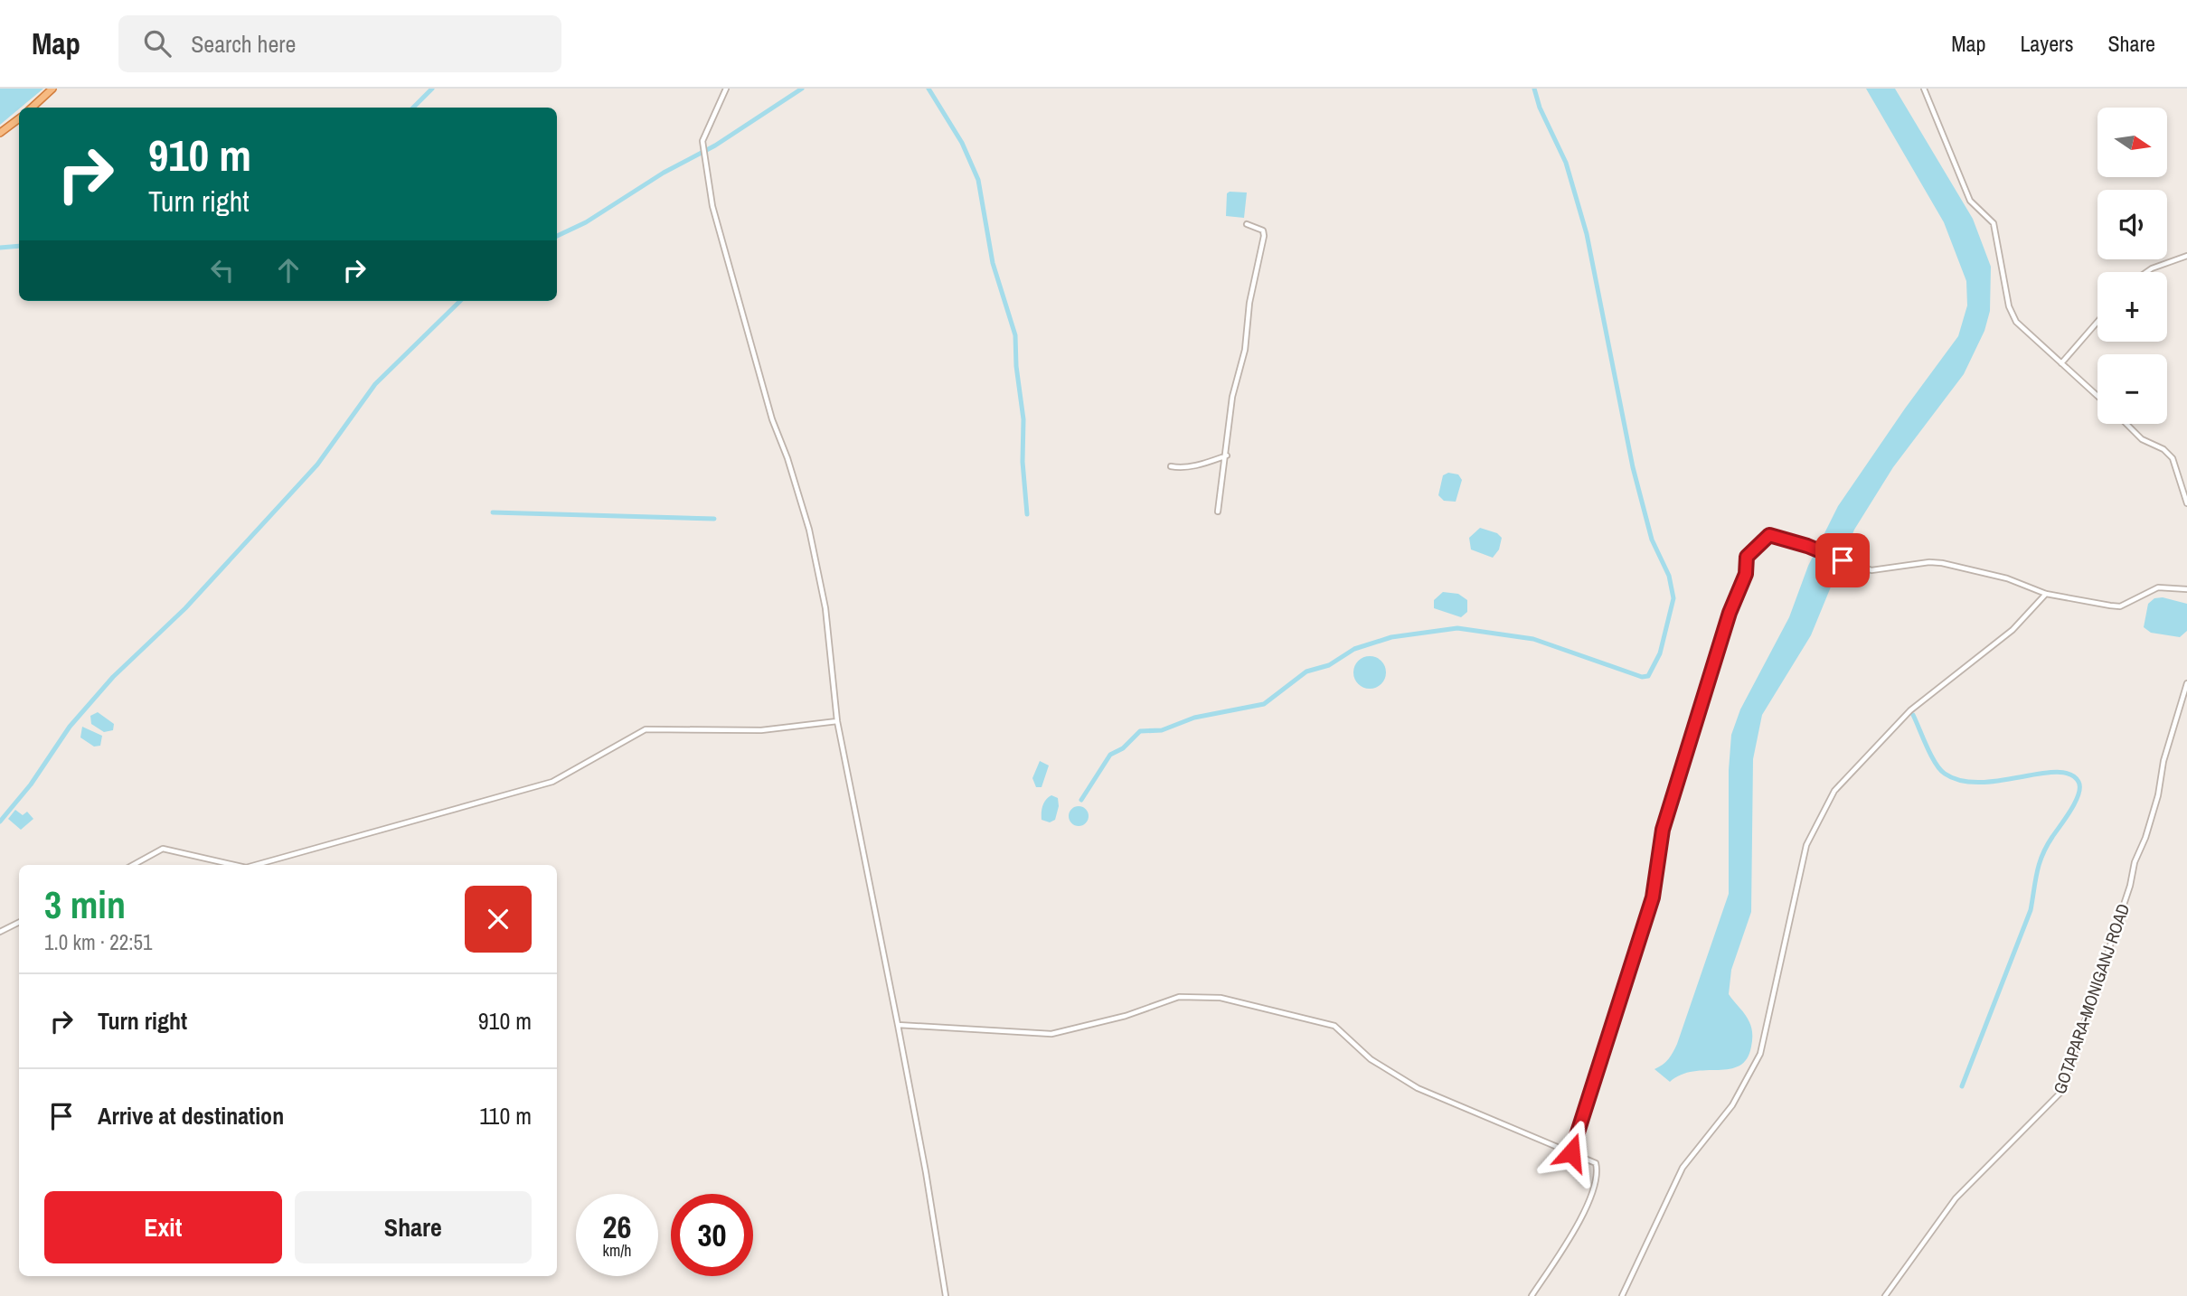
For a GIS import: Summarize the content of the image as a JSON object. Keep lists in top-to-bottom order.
{
  "streets": {
    "street": ["GOTAPARA-MONIGANJ ROAD"]
  },
  "north": "right",
  "page": {
    "header": "Map",
    "search": "Search here",
    "nav": ["Map", "Layers", "Share"],
    "map_buttons": ["+", "−"],
    "turn": ["910 m", "Turn right"],
    "heading": ["3 min", "1.0 km · 22:51"],
    "list": [
      {
        "name": "Turn right",
        "value": "910 m"
      },
      {
        "name": "Arrive at destination",
        "value": "110 m"
      }
    ],
    "buttons": ["Exit", "Share"],
    "speed": "26 km/h",
    "limit": "30"
  }
}
